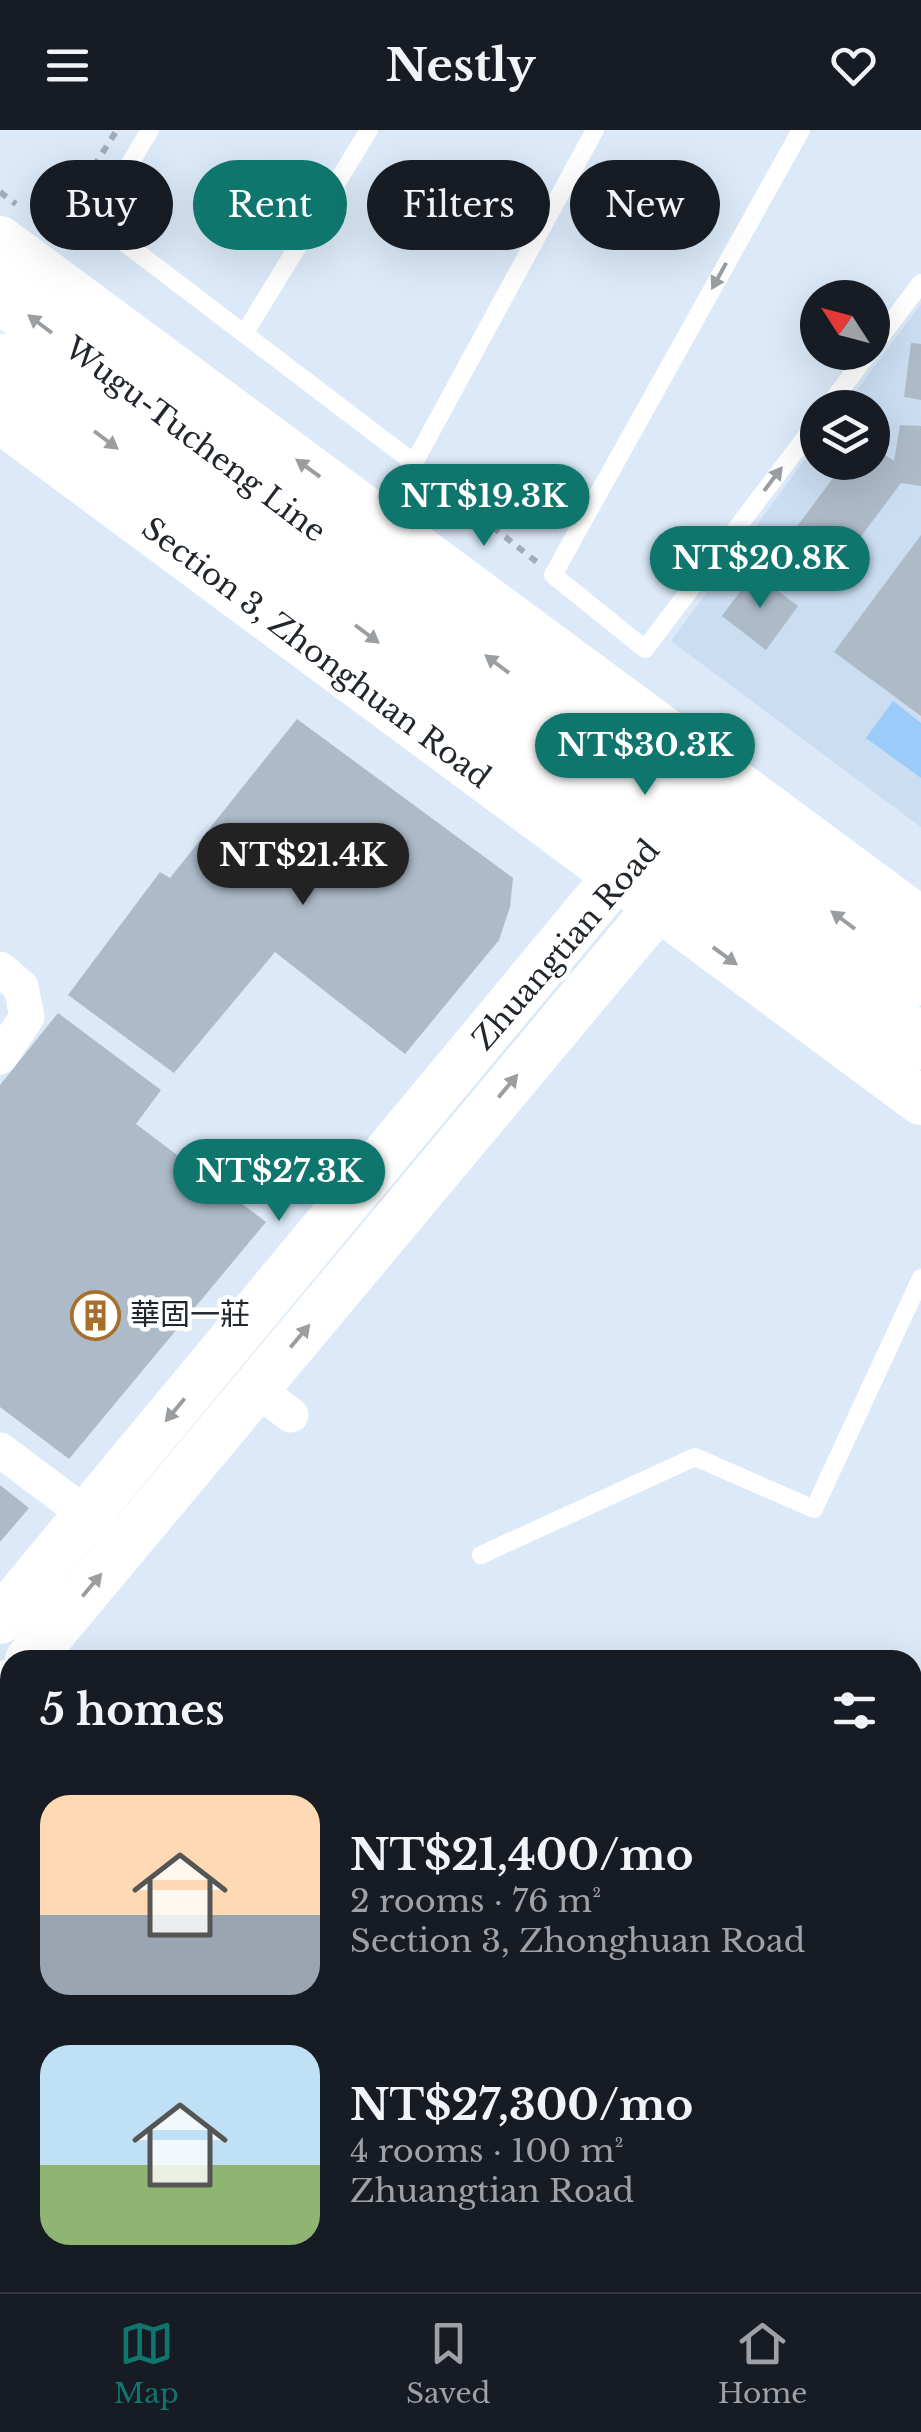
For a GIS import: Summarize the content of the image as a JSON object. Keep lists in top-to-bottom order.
{
  "streets": {
    "highway": ["Wugu-Tucheng Line"],
    "street": ["Section 3, Zhonghuan Road", "Zhuangtian Road"]
  },
  "crossings": [
    ["Section 3, Zhonghuan Road", "Zhuangtian Road"]
  ],
  "places": {
    "building": ["華固一莊"]
  },
  "north": "top left",
  "page": {
    "header": "Nestly",
    "chip": [
      "Buy",
      "Rent",
      "Filters",
      "New"
    ],
    "price": [
      "NT$19.3K",
      "NT$20.8K",
      "NT$30.3K",
      "NT$21.4K",
      "NT$27.3K"
    ],
    "heading": "5 homes",
    "list": [
      {
        "name": "NT$21,400/mo",
        "note": "2 rooms · 76 m² · Section 3, Zhonghuan Road"
      },
      {
        "name": "NT$27,300/mo",
        "note": "4 rooms · 100 m² · Zhuangtian Road"
      }
    ],
    "tabs": ["Map", "Saved", "Home"]
  }
}
